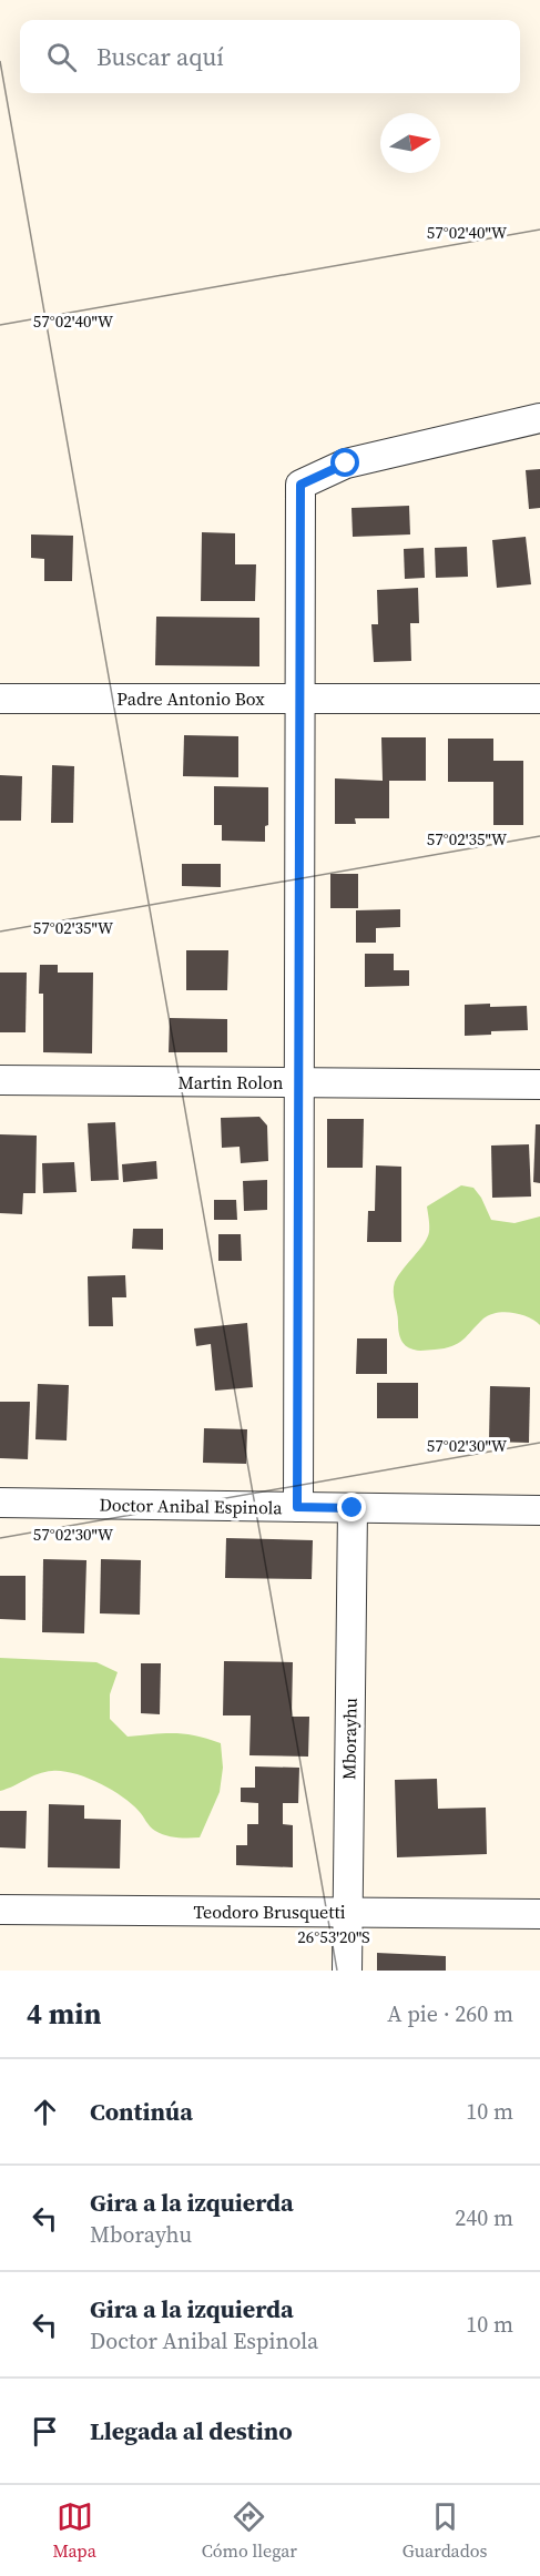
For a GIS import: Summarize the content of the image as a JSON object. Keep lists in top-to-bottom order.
{
  "streets": {
    "street": [
      "Padre Antonio Box",
      "Martin Rolon",
      "Doctor Anibal Espinola",
      "Mborayhu",
      "Teodoro Brusquetti"
    ]
  },
  "crossings": [
    ["Doctor Anibal Espinola", "Mborayhu"],
    ["Mborayhu", "Teodoro Brusquetti"]
  ],
  "north": "right",
  "page": {
    "search": "Buscar aquí",
    "heading": ["4 min", "A pie · 260 m"],
    "list": [
      ["Continúa", "10 m"],
      ["Gira a la izquierda", "Mborayhu", "240 m"],
      ["Gira a la izquierda", "Doctor Anibal Espinola", "10 m"],
      "Llegada al destino"
    ],
    "nav": ["Mapa", "Cómo llegar", "Guardados"]
  },
  "coordinates": [
    "57°02'40\"W",
    "57°02'35\"W",
    "57°02'30\"W",
    "26°53'20\"S"
  ]
}
